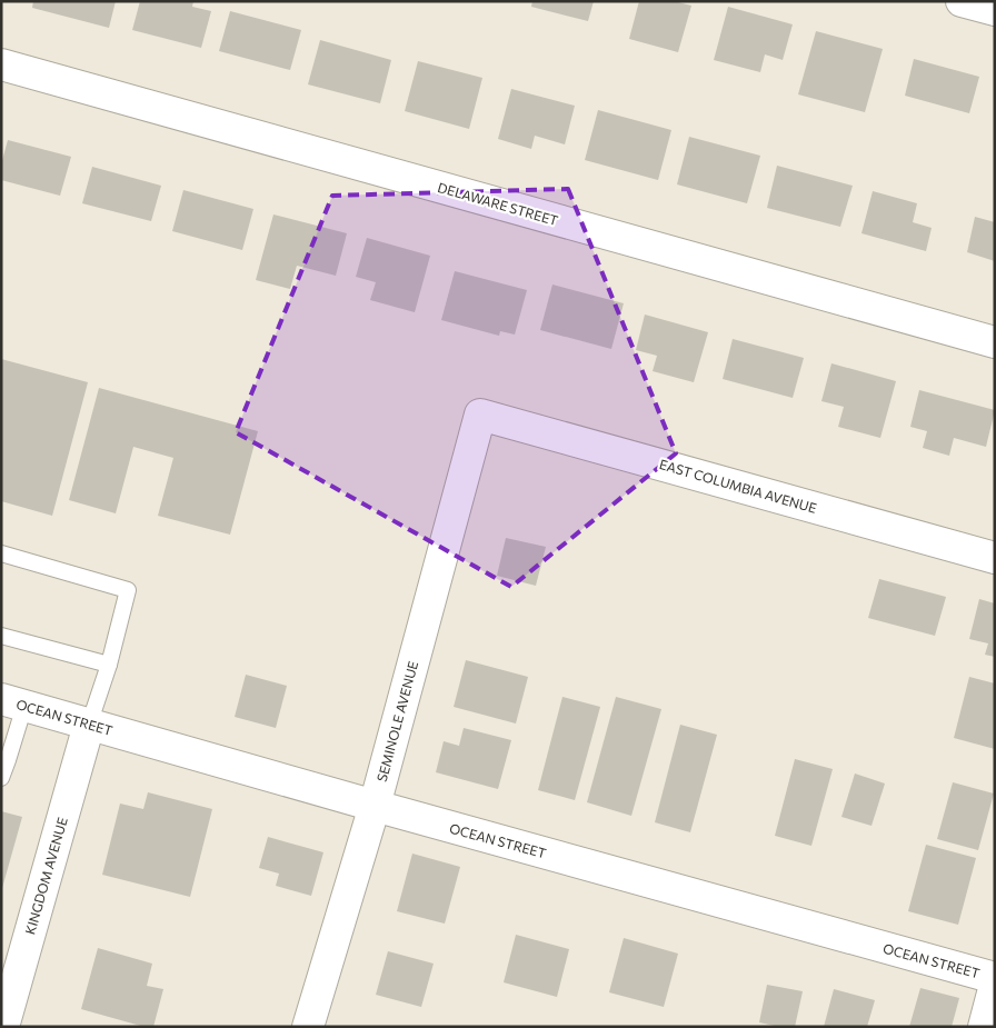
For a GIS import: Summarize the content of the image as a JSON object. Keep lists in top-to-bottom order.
{
  "streets": {
    "street": [
      "DELAWARE STREET",
      "EAST COLUMBIA AVENUE",
      "OCEAN STREET",
      "SEMINOLE AVENUE",
      "KINGDOM AVENUE"
    ]
  },
  "crossings": [
    ["EAST COLUMBIA AVENUE", "SEMINOLE AVENUE"],
    ["OCEAN STREET", "SEMINOLE AVENUE"],
    ["OCEAN STREET", "KINGDOM AVENUE"]
  ]
}
